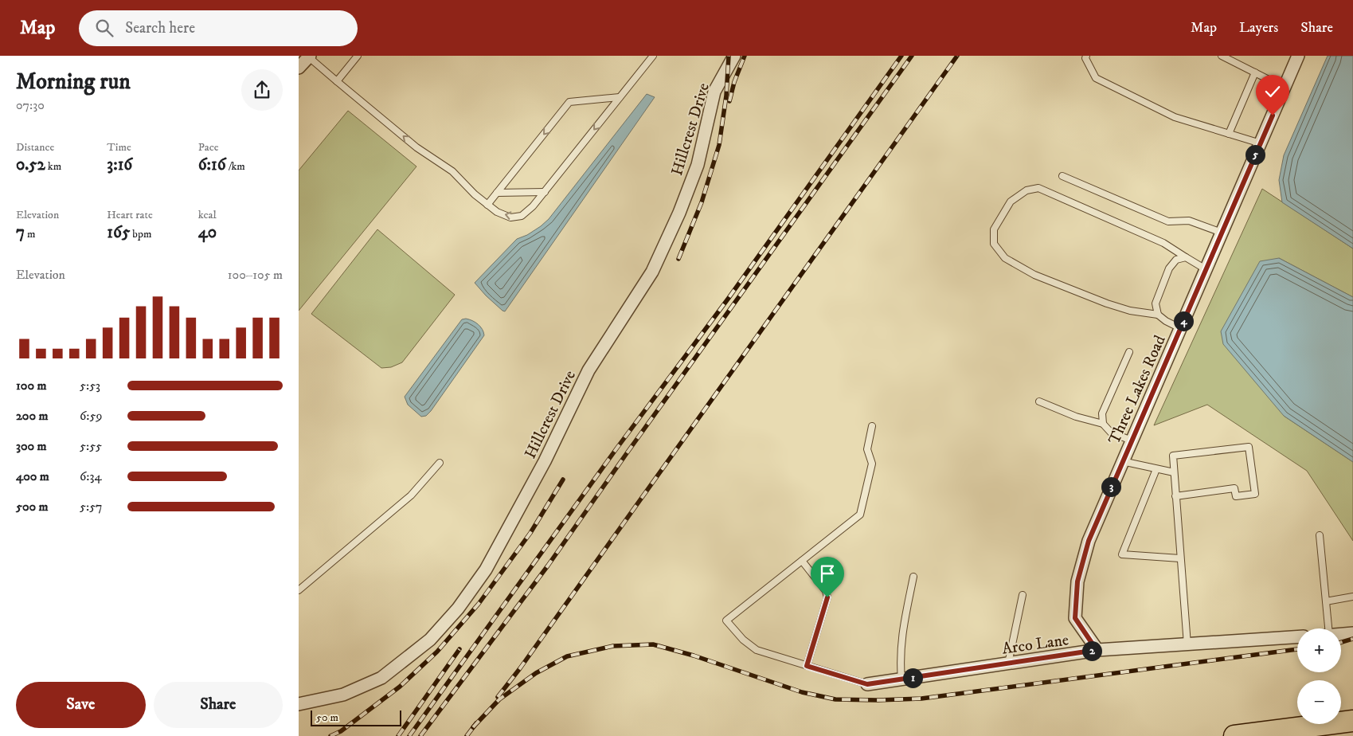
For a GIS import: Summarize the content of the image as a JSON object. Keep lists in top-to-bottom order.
{
  "streets": {
    "street": ["Hillcrest Drive", "Three Lakes Road", "Arco Lane"]
  },
  "crossings": [
    ["Three Lakes Road", "Arco Lane"]
  ],
  "scale_bar": "50 m",
  "page": {
    "header": "Map",
    "search": "Search here",
    "nav": ["Map", "Layers", "Share"],
    "heading": ["Morning run", "07:30"],
    "stats": [
      ["Distance", "0.52 km"],
      ["Time", "3:16"],
      ["Pace", "6:16 /km"],
      ["Elevation", "7 m"],
      ["Heart rate", "165 bpm"],
      ["kcal", "40"]
    ],
    "pins": [
      "5",
      "4",
      "3",
      "2",
      "1"
    ],
    "chart": ["Elevation", "100–105 m"],
    "list": [
      {
        "name": "100 m",
        "note": "5:53"
      },
      {
        "name": "200 m",
        "note": "6:59"
      },
      {
        "name": "300 m",
        "note": "5:55"
      },
      {
        "name": "400 m",
        "note": "6:34"
      },
      {
        "name": "500 m",
        "note": "5:57"
      }
    ],
    "map_buttons": ["+", "−"],
    "buttons": ["Save", "Share"],
    "scale": "50 m"
  }
}
